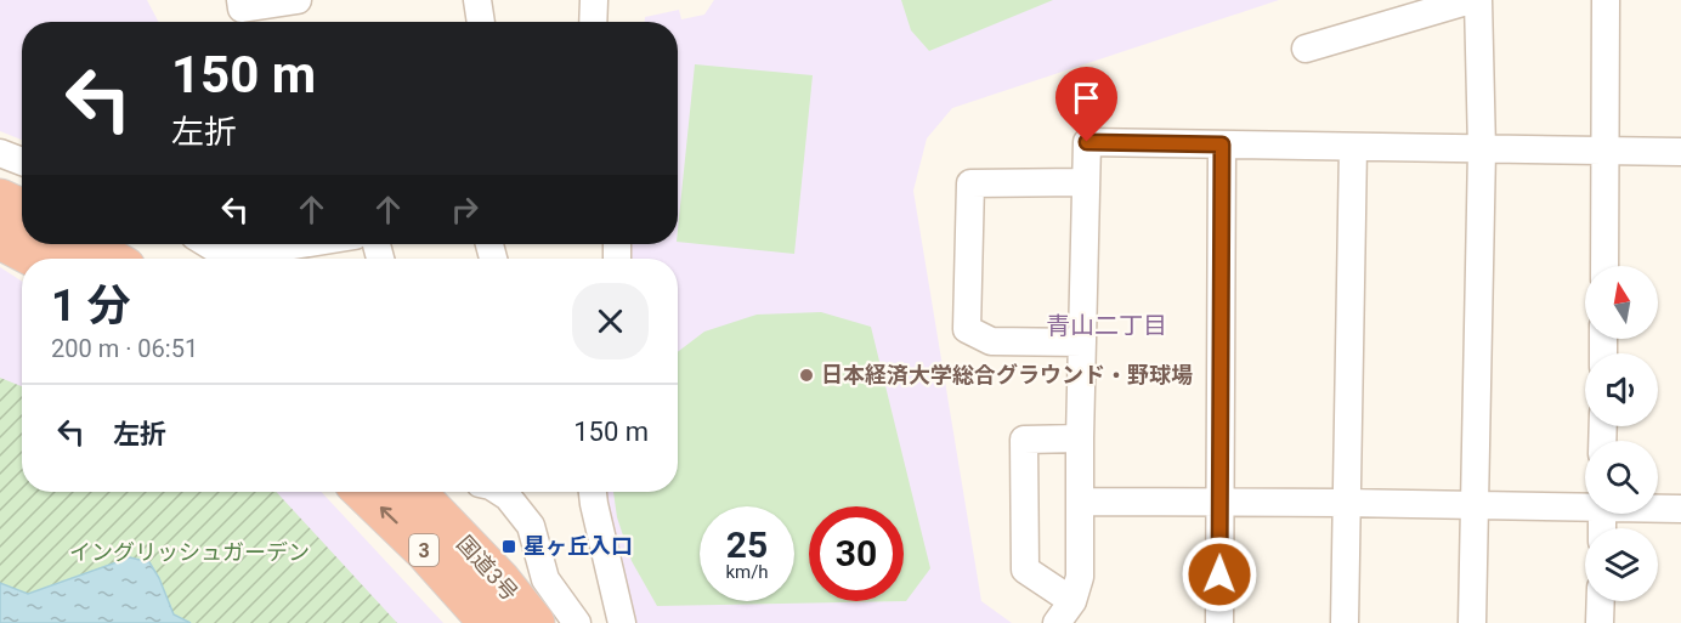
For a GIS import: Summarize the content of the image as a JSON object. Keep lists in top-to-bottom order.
{
  "streets": {
    "highway": ["3", "国道3号"]
  },
  "districts": ["青山二丁目"],
  "parks": ["イングリッシュガーデン"],
  "places": {
    "other": ["日本経済大学総合グラウンド・野球場"],
    "transit": ["星ヶ丘入口"]
  },
  "north": "top",
  "page": {
    "turn": ["150 m", "左折"],
    "heading": ["1 分", "200 m · 06:51"],
    "list": [
      {
        "name": "左折",
        "value": "150 m"
      }
    ],
    "speed": "25 km/h",
    "limit": "30"
  }
}
